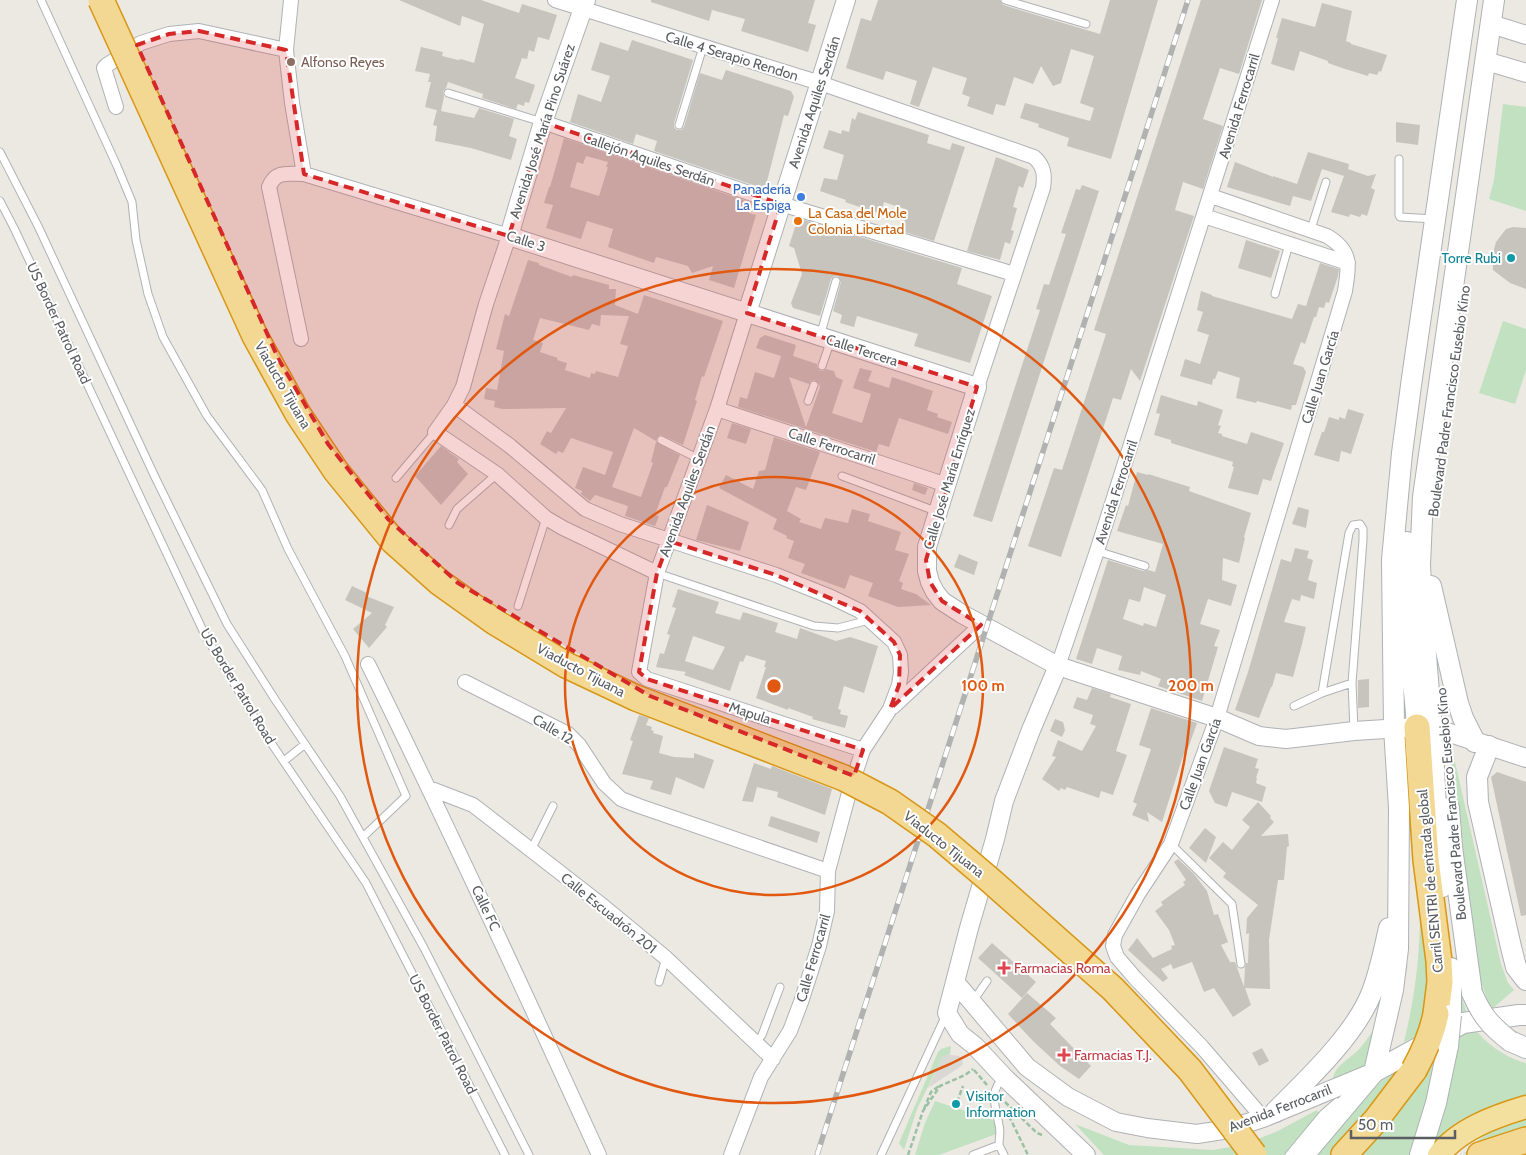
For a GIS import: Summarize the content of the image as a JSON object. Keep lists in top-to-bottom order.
{
  "streets": {
    "highway": ["Viaducto Tijuana", "Carril SENTRI de entrada global"],
    "main road": ["Avenida Ferrocarril", "Boulevard Padre Francisco Eusebio Kino"],
    "street": [
      "Calle 4 Serapio Rendon",
      "Avenida Aquiles Serdán",
      "Avenida José María Pino Suárez",
      "Callejón Aquiles Serdán",
      "Calle 3",
      "Calle Tercera",
      "Calle Juan García",
      "Calle Ferrocarril",
      "Calle José María Enríquez",
      "Mapula",
      "Calle 12",
      "Calle FC",
      "Calle Escuadrón 201"
    ],
    "lane": ["US Border Patrol Road"]
  },
  "crossings": [
    ["Calle 4 Serapio Rendon", "Avenida Aquiles Serdán"],
    ["Calle 4 Serapio Rendon", "Avenida José María Pino Suárez"],
    ["Calle 4 Serapio Rendon", "Callejón Aquiles Serdán"],
    ["Avenida Aquiles Serdán", "Callejón Aquiles Serdán"],
    ["Avenida Aquiles Serdán", "Calle 3"],
    ["Avenida Aquiles Serdán", "Calle Tercera"],
    ["Avenida Aquiles Serdán", "Calle Ferrocarril"],
    ["Avenida Aquiles Serdán", "Mapula"],
    ["Avenida Ferrocarril", "Calle Juan García"],
    ["Avenida José María Pino Suárez", "Callejón Aquiles Serdán"],
    ["Avenida José María Pino Suárez", "Calle 3"],
    ["Calle 3", "Calle Tercera"],
    ["Calle Tercera", "Calle José María Enríquez"],
    ["Boulevard Padre Francisco Eusebio Kino", "Carril SENTRI de entrada global"],
    ["Calle Ferrocarril", "Calle José María Enríquez"],
    ["Calle Ferrocarril", "Mapula"],
    ["Calle Ferrocarril", "Calle 12"],
    ["Calle Ferrocarril", "Calle Escuadrón 201"],
    ["Calle FC", "Calle Escuadrón 201"]
  ],
  "places": {
    "other": [
      "Alfonso Reyes",
      "Panadería La Espiga",
      "La Casa del Mole Colonia Libertad",
      "Torre Rubi",
      "Visitor Information"
    ],
    "health": ["Farmacias Roma", "Farmacias T.J."]
  },
  "scale_bar": "50 m",
  "rings": ["100 m", "200 m"]
}
